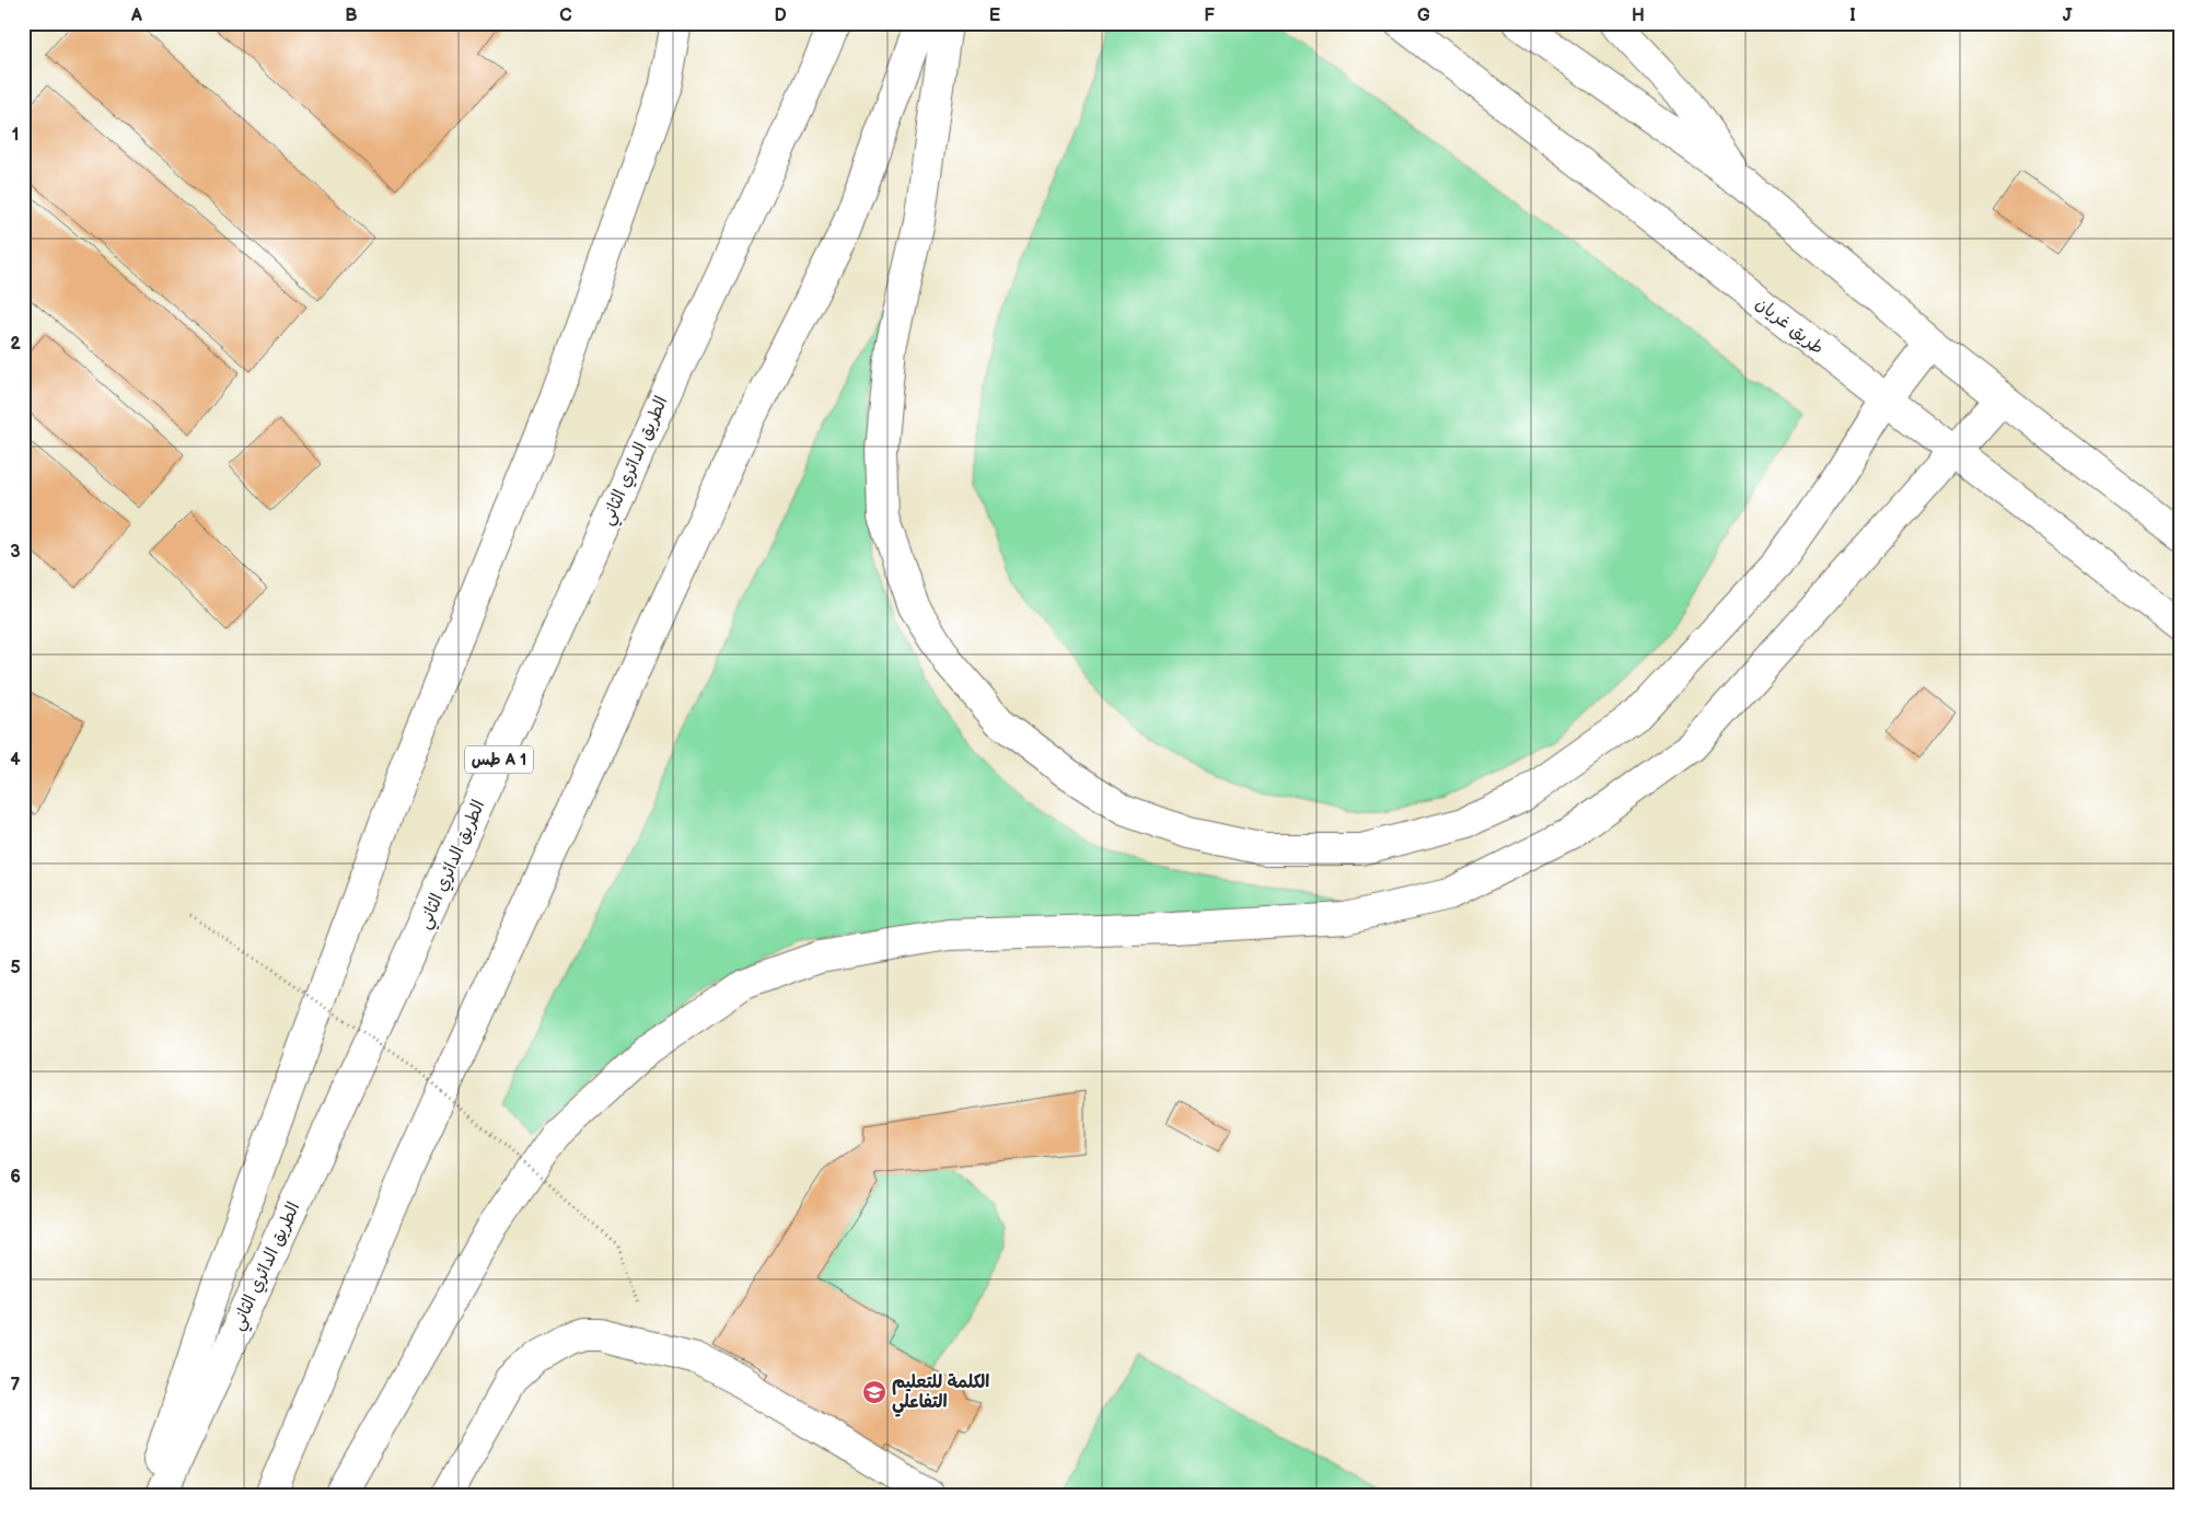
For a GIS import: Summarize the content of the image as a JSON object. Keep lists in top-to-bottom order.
{
  "streets": {
    "main road": ["طريق غريان", "الطريق الدائري الثاني", "طس A 1"]
  },
  "places": {
    "school or university": ["الكلمة للتعليم التفاعلي"]
  },
  "grid": {
    "columns": [
      "A",
      "B",
      "C",
      "D",
      "E",
      "F",
      "G",
      "H",
      "I",
      "J"
    ],
    "rows": [
      "1",
      "2",
      "3",
      "4",
      "5",
      "6",
      "7"
    ]
  }
}
